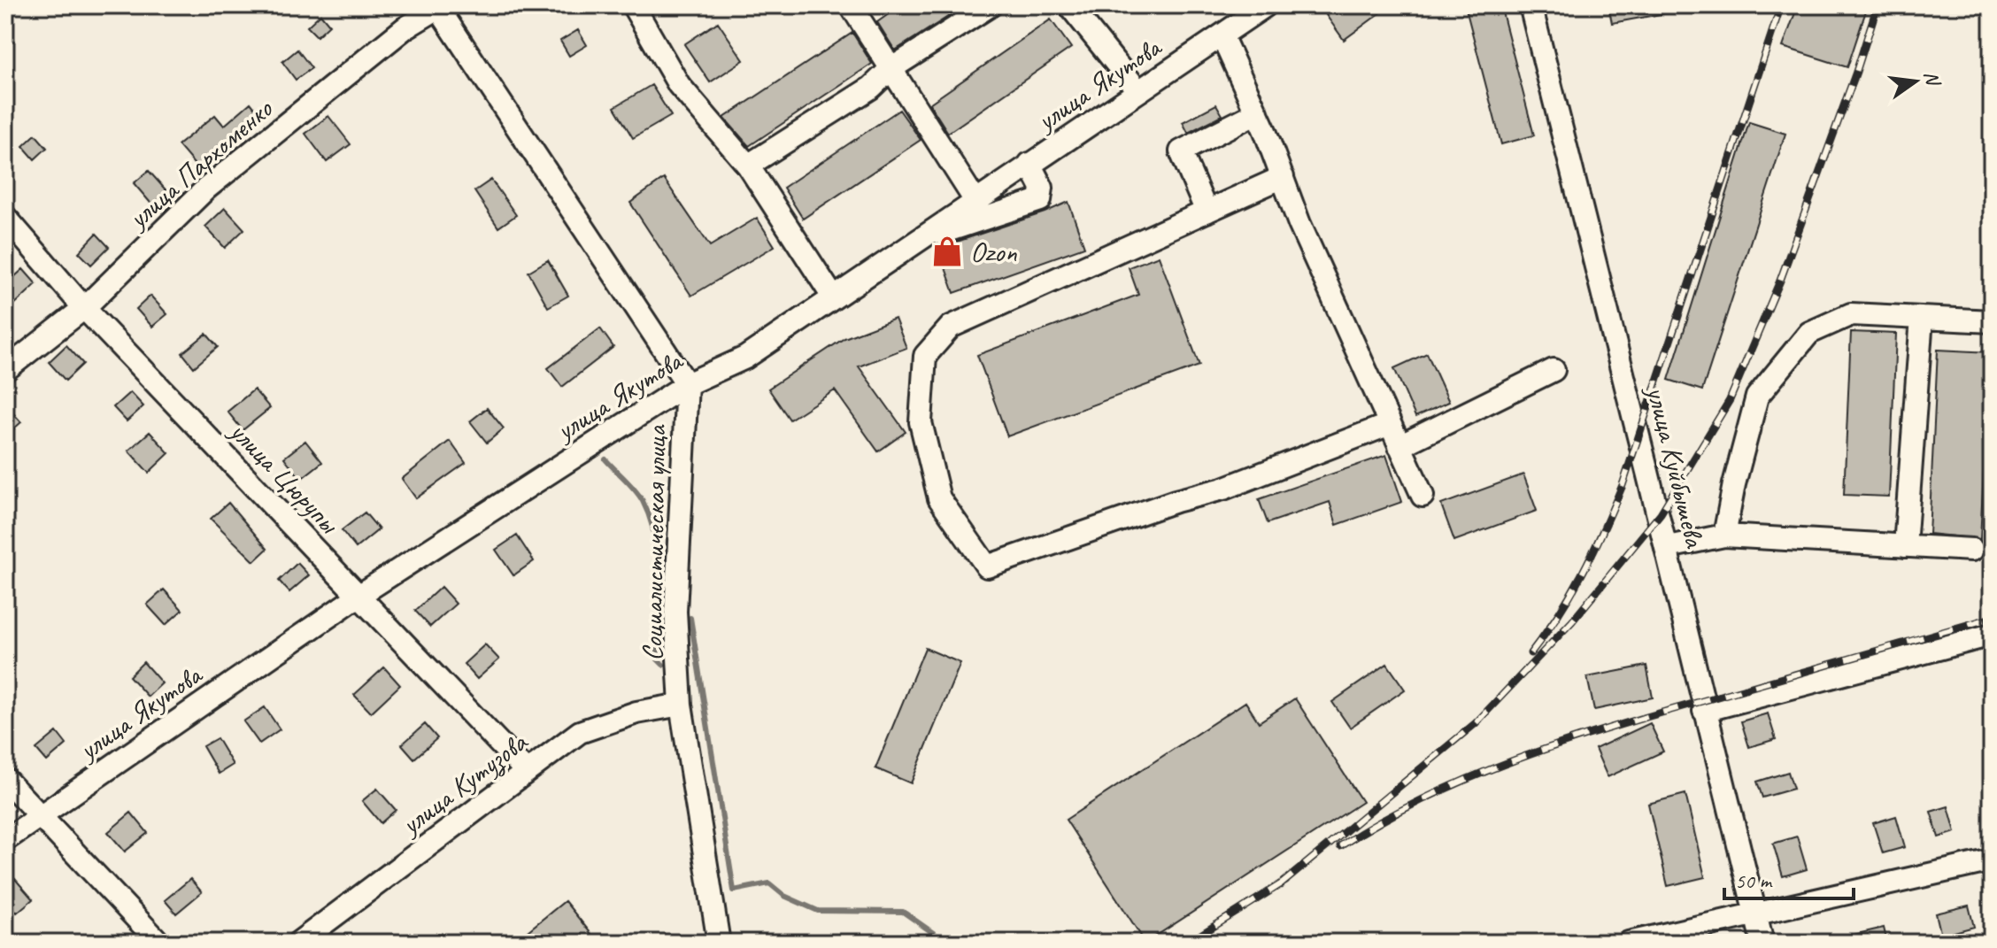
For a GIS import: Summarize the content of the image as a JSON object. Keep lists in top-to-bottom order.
{
  "streets": {
    "street": [
      "улица Якутова",
      "улица Пархоменко",
      "улица Куйбышева",
      "улица Цюрупы",
      "Социалистическая улица",
      "улица Кутузова"
    ]
  },
  "crossings": [
    ["улица Якутова", "улица Цюрупы"],
    ["улица Якутова", "Социалистическая улица"],
    ["улица Пархоменко", "улица Цюрупы"],
    ["улица Цюрупы", "улица Кутузова"],
    ["Социалистическая улица", "улица Кутузова"]
  ],
  "places": {
    "shop": ["Ozon"]
  },
  "scale_bar": "50 m",
  "north": "right"
}
